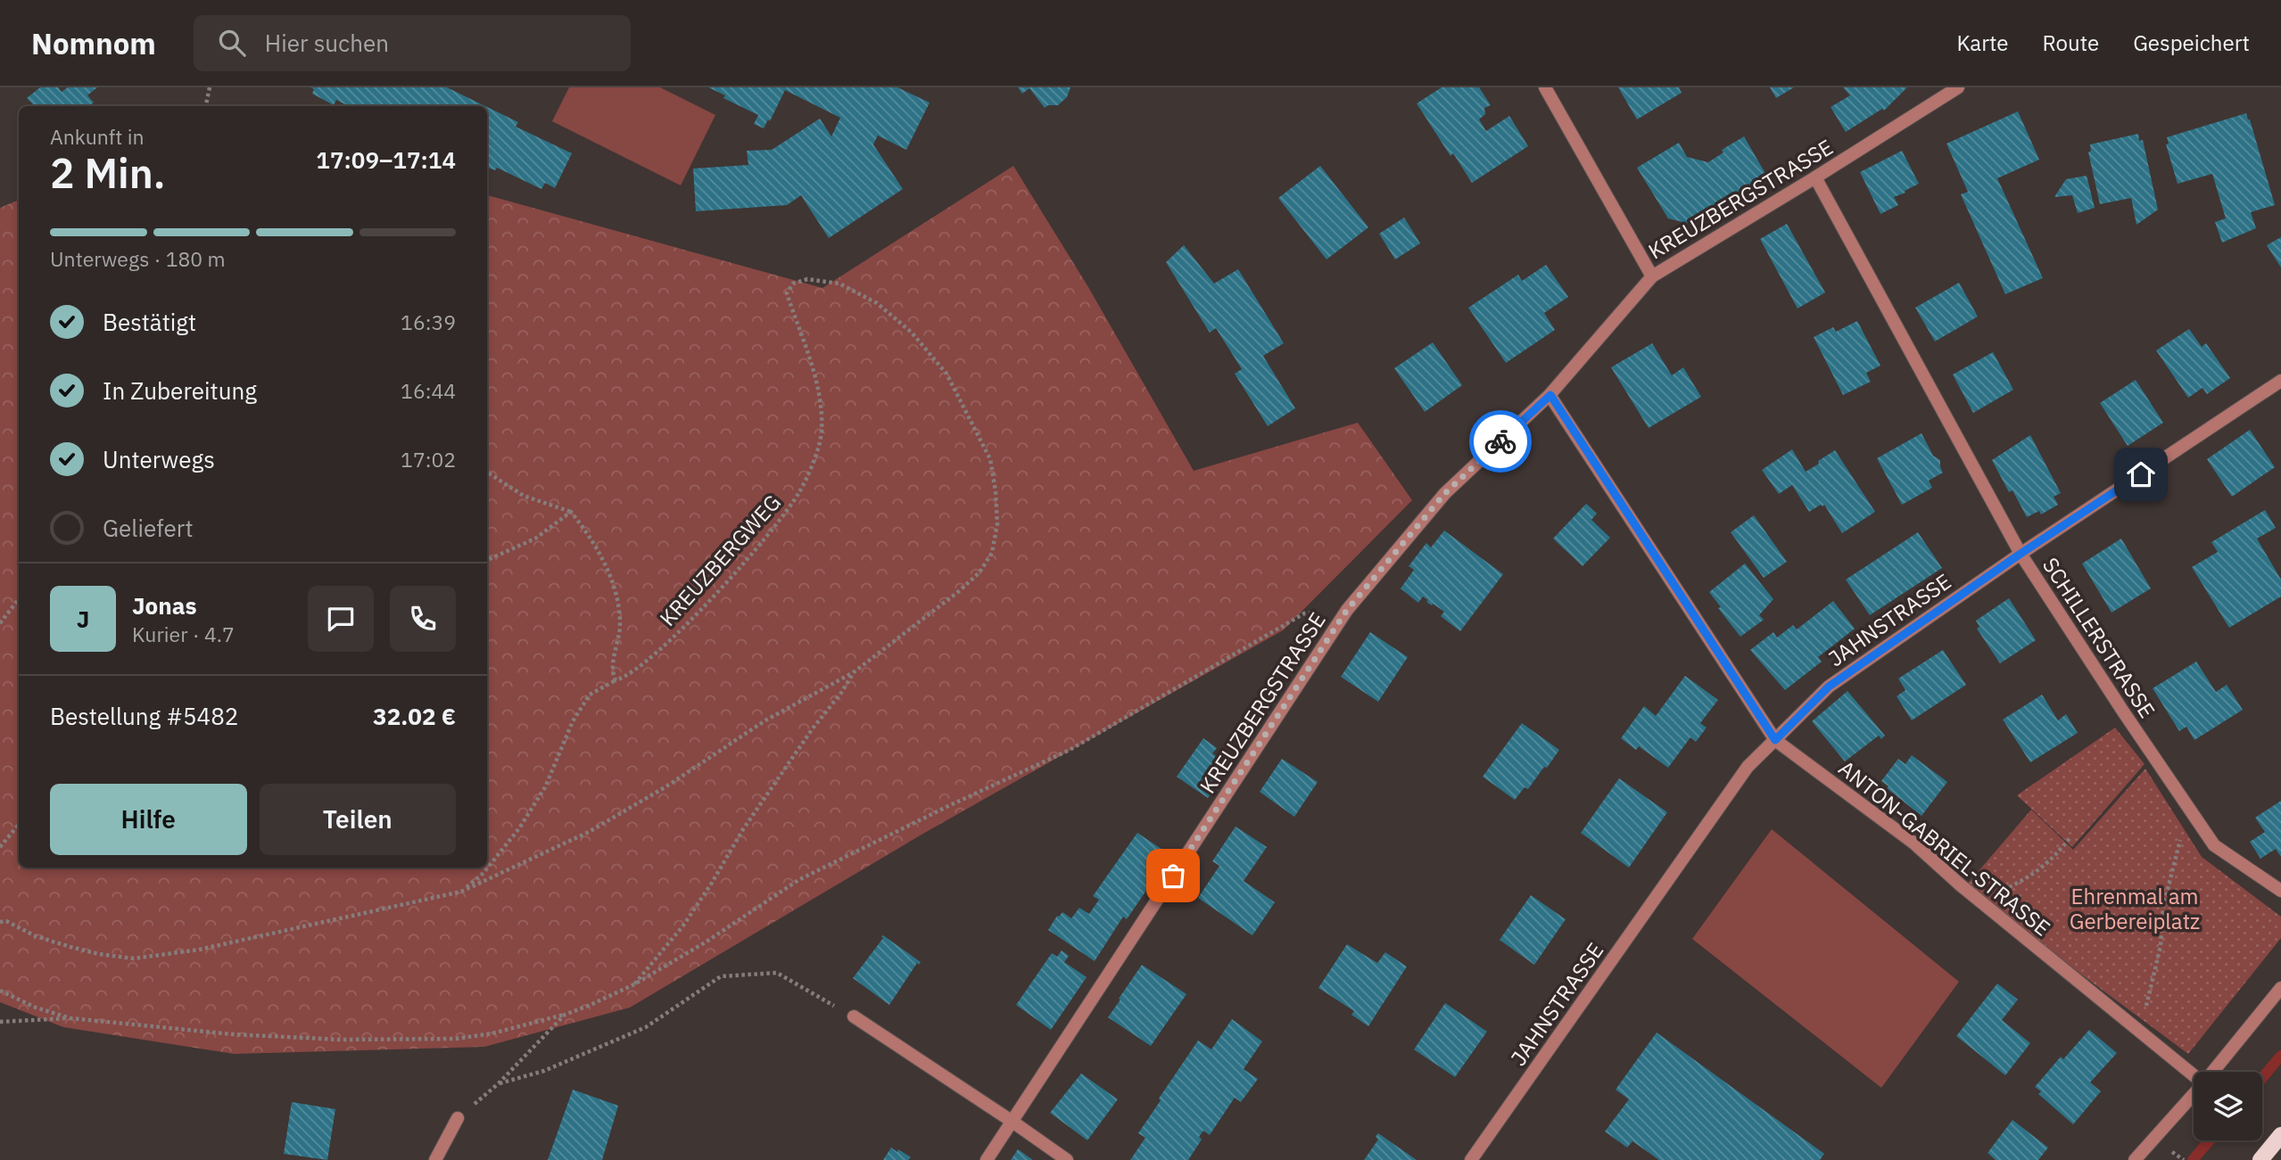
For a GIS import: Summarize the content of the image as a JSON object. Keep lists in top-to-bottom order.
{
  "streets": {
    "street": [
      "KREUZBERGSTRASSE",
      "JAHNSTRASSE",
      "SCHILLERSTRASSE",
      "ANTON-GABRIEL-STRASSE"
    ],
    "path": ["KREUZBERGWEG"]
  },
  "crossings": [
    ["KREUZBERGSTRASSE", "KREUZBERGWEG"],
    ["KREUZBERGSTRASSE", "SCHILLERSTRASSE"],
    ["KREUZBERGSTRASSE", "ANTON-GABRIEL-STRASSE"],
    ["JAHNSTRASSE", "SCHILLERSTRASSE"],
    ["JAHNSTRASSE", "ANTON-GABRIEL-STRASSE"]
  ],
  "parks": ["Ehrenmal am Gerbereiplatz"],
  "page": {
    "header": "Nomnom",
    "search": "Hier suchen",
    "nav": ["Karte", "Route", "Gespeichert"],
    "heading": ["2 Min.", "Ankunft in", "17:09–17:14"],
    "panel": [
      "Jonas",
      "Kurier · 4.7",
      "Bestellung #5482",
      "32.02 €"
    ],
    "bar": "Unterwegs · 180 m",
    "list": [
      ["Bestätigt", "16:39"],
      ["In Zubereitung", "16:44"],
      ["Unterwegs", "17:02"],
      "Geliefert"
    ],
    "round": "J",
    "buttons": ["Hilfe", "Teilen"]
  }
}
